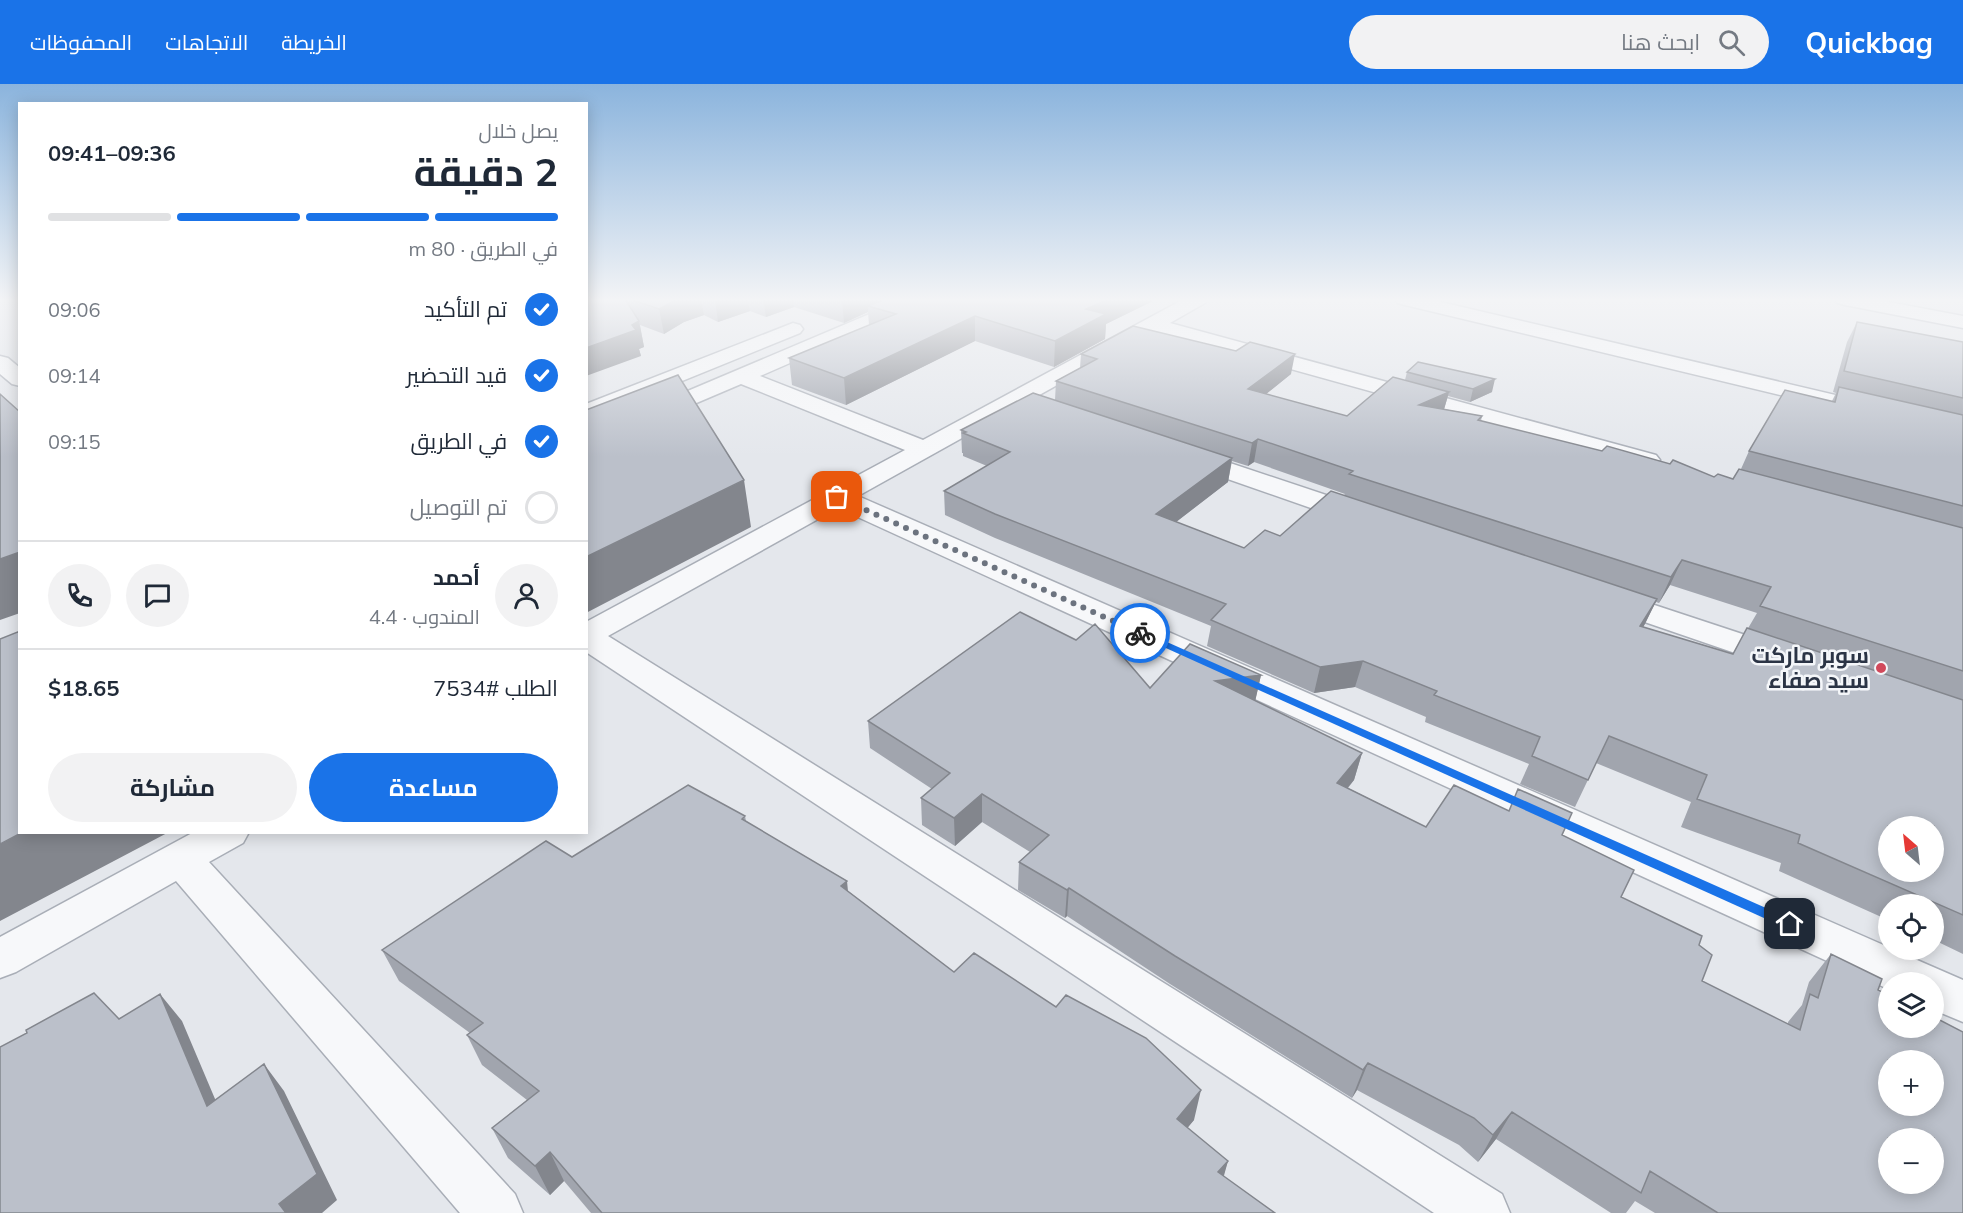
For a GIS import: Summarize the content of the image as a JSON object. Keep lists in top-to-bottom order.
{
  "places": ["سوبر ماركت سيد صفاء"],
  "north": "top left",
  "page": {
    "header": "Quickbag",
    "search": "ابحث هنا",
    "nav": ["الخريطة", "الاتجاهات", "المحفوظات"],
    "heading": ["2 دقيقة", "يصل خلال", "09:36–09:41"],
    "panel": [
      "أحمد",
      "المندوب · 4.4",
      "الطلب #7534",
      "$18.65"
    ],
    "bar": "في الطريق · 80 m",
    "list": [
      ["تم التأكيد", "09:06"],
      ["قيد التحضير", "09:14"],
      ["في الطريق", "09:15"],
      "تم التوصيل"
    ],
    "buttons": ["مساعدة", "مشاركة"],
    "map_buttons": ["+", "−"]
  }
}
